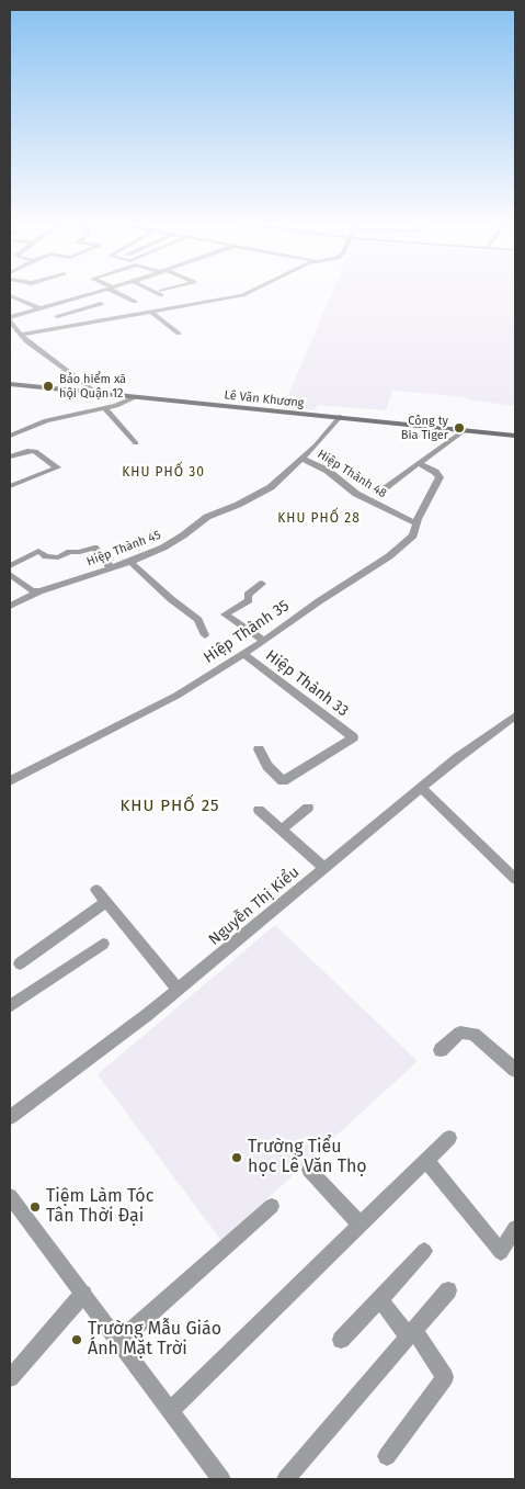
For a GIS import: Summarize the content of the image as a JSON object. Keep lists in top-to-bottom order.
{
  "streets": {
    "main road": ["Lê Văn Khương"],
    "street": [
      "Hiệp Thành 48",
      "Hiệp Thành 45",
      "Hiệp Thành 35",
      "Hiệp Thành 33",
      "Nguyễn Thị Kiểu"
    ]
  },
  "crossings": [
    ["Lê Văn Khương", "Hiệp Thành 45"],
    ["Hiệp Thành 48", "Hiệp Thành 45"],
    ["Hiệp Thành 48", "Hiệp Thành 35"],
    ["Hiệp Thành 35", "Hiệp Thành 33"]
  ],
  "districts": ["KHU PHỐ 30", "KHU PHỐ 28", "KHU PHỐ 25"],
  "places": [
    "Bảo hiểm xã hội Quận 12",
    "Công ty Bia Tiger",
    "Trường Tiểu học Lê Văn Thọ",
    "Tiệm Làm Tóc Tân Thời Đại",
    "Trường Mẫu Giáo Ánh Mặt Trời"
  ]
}
